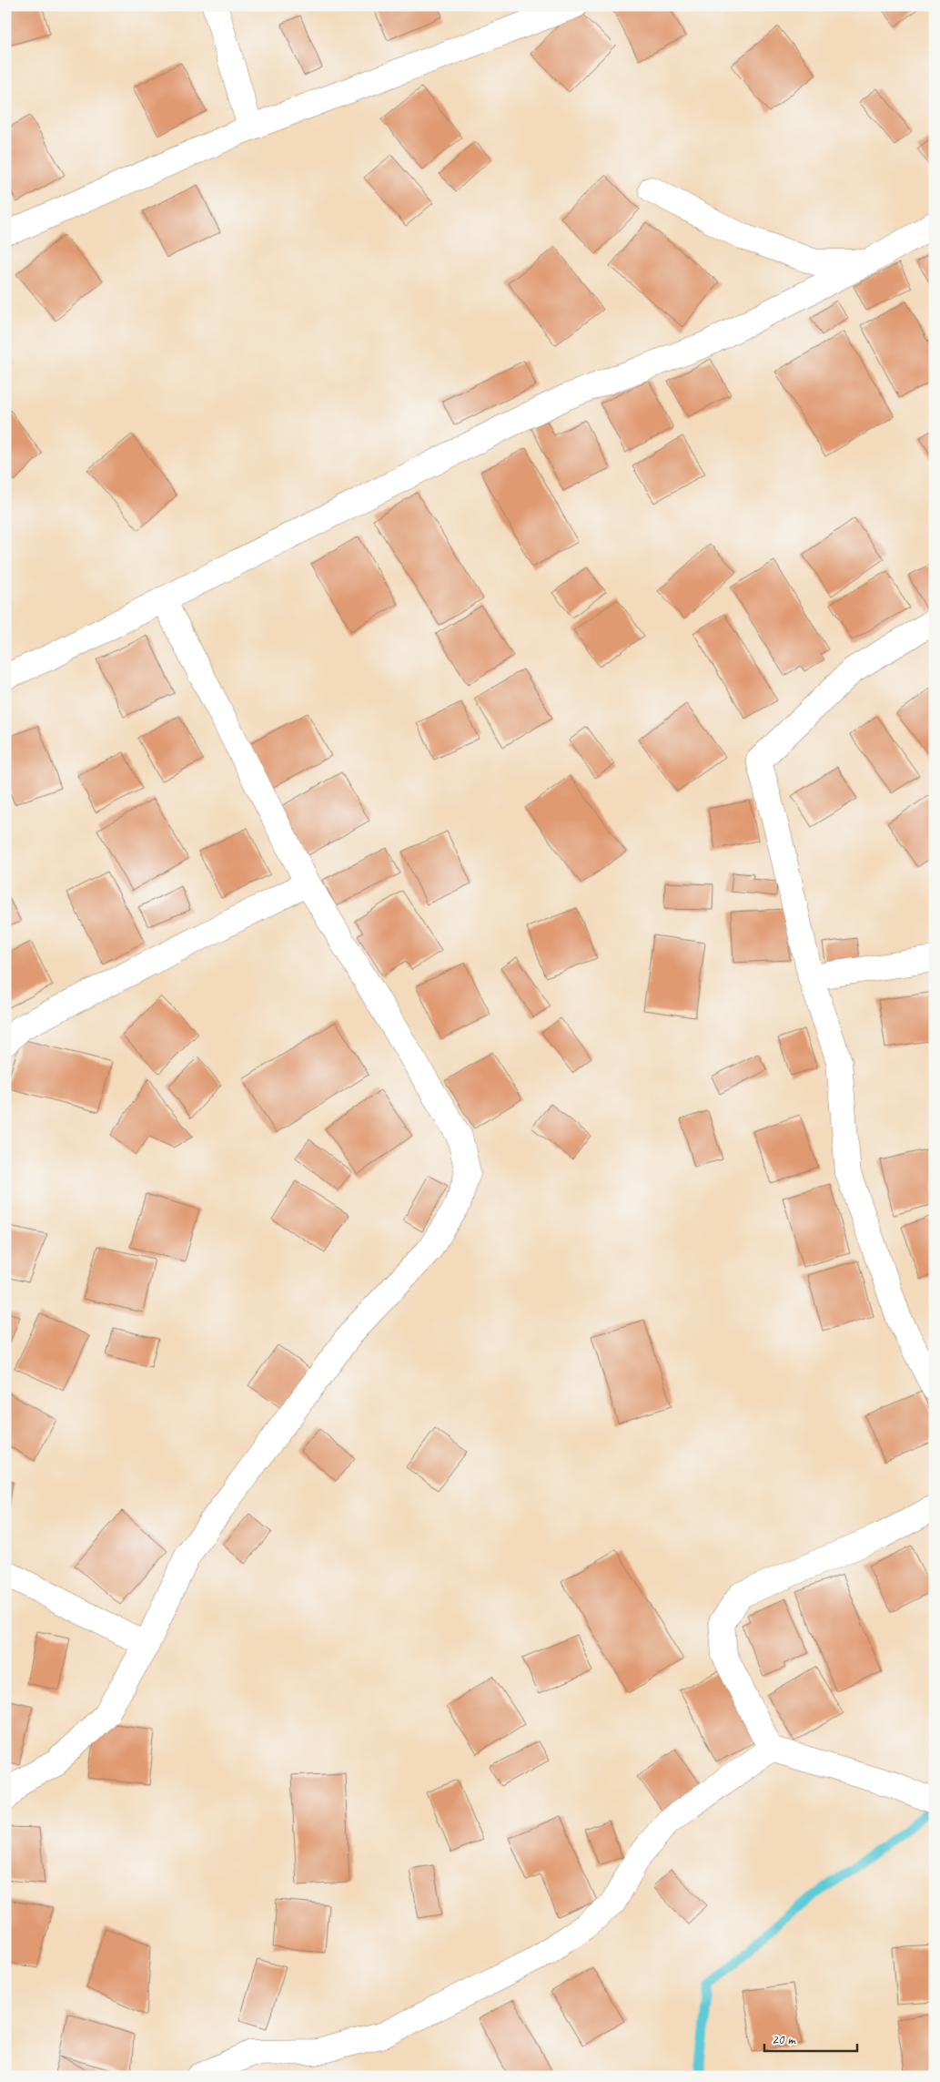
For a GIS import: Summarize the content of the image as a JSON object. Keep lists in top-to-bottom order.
{
  "scale_bar": "20 m"
}
